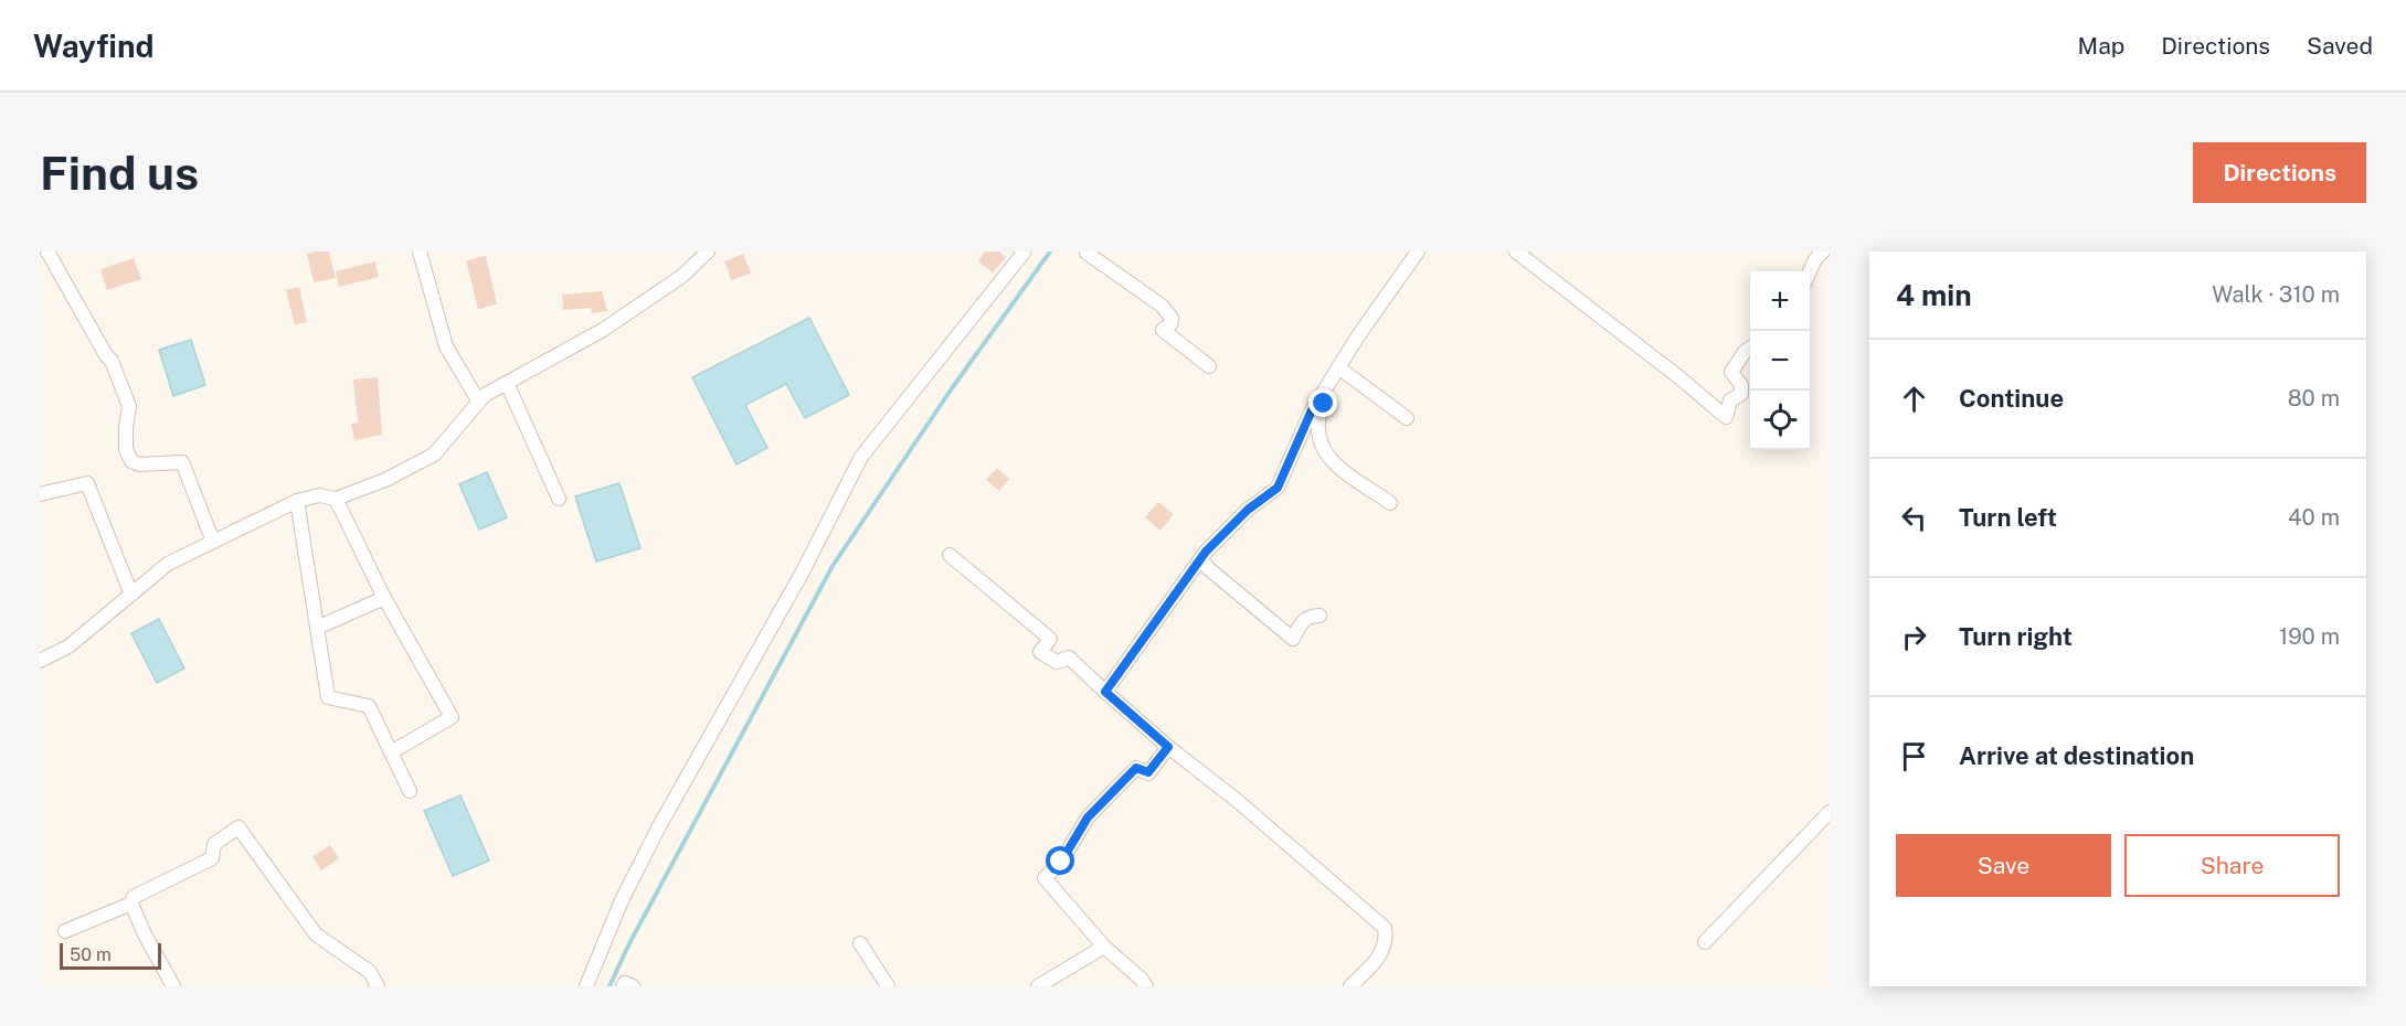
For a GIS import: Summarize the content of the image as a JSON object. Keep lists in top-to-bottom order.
{
  "scale_bar": "50 m",
  "page": {
    "header": "Wayfind",
    "nav": ["Map", "Directions", "Saved"],
    "buttons": [
      "Directions",
      ["Save", "Share"]
    ],
    "title": "Find us",
    "heading": ["4 min", "Walk · 310 m"],
    "map_buttons": ["+", "−"],
    "list": [
      ["Continue", "80 m"],
      ["Turn left", "40 m"],
      ["Turn right", "190 m"],
      "Arrive at destination"
    ],
    "scale": "50 m"
  }
}
